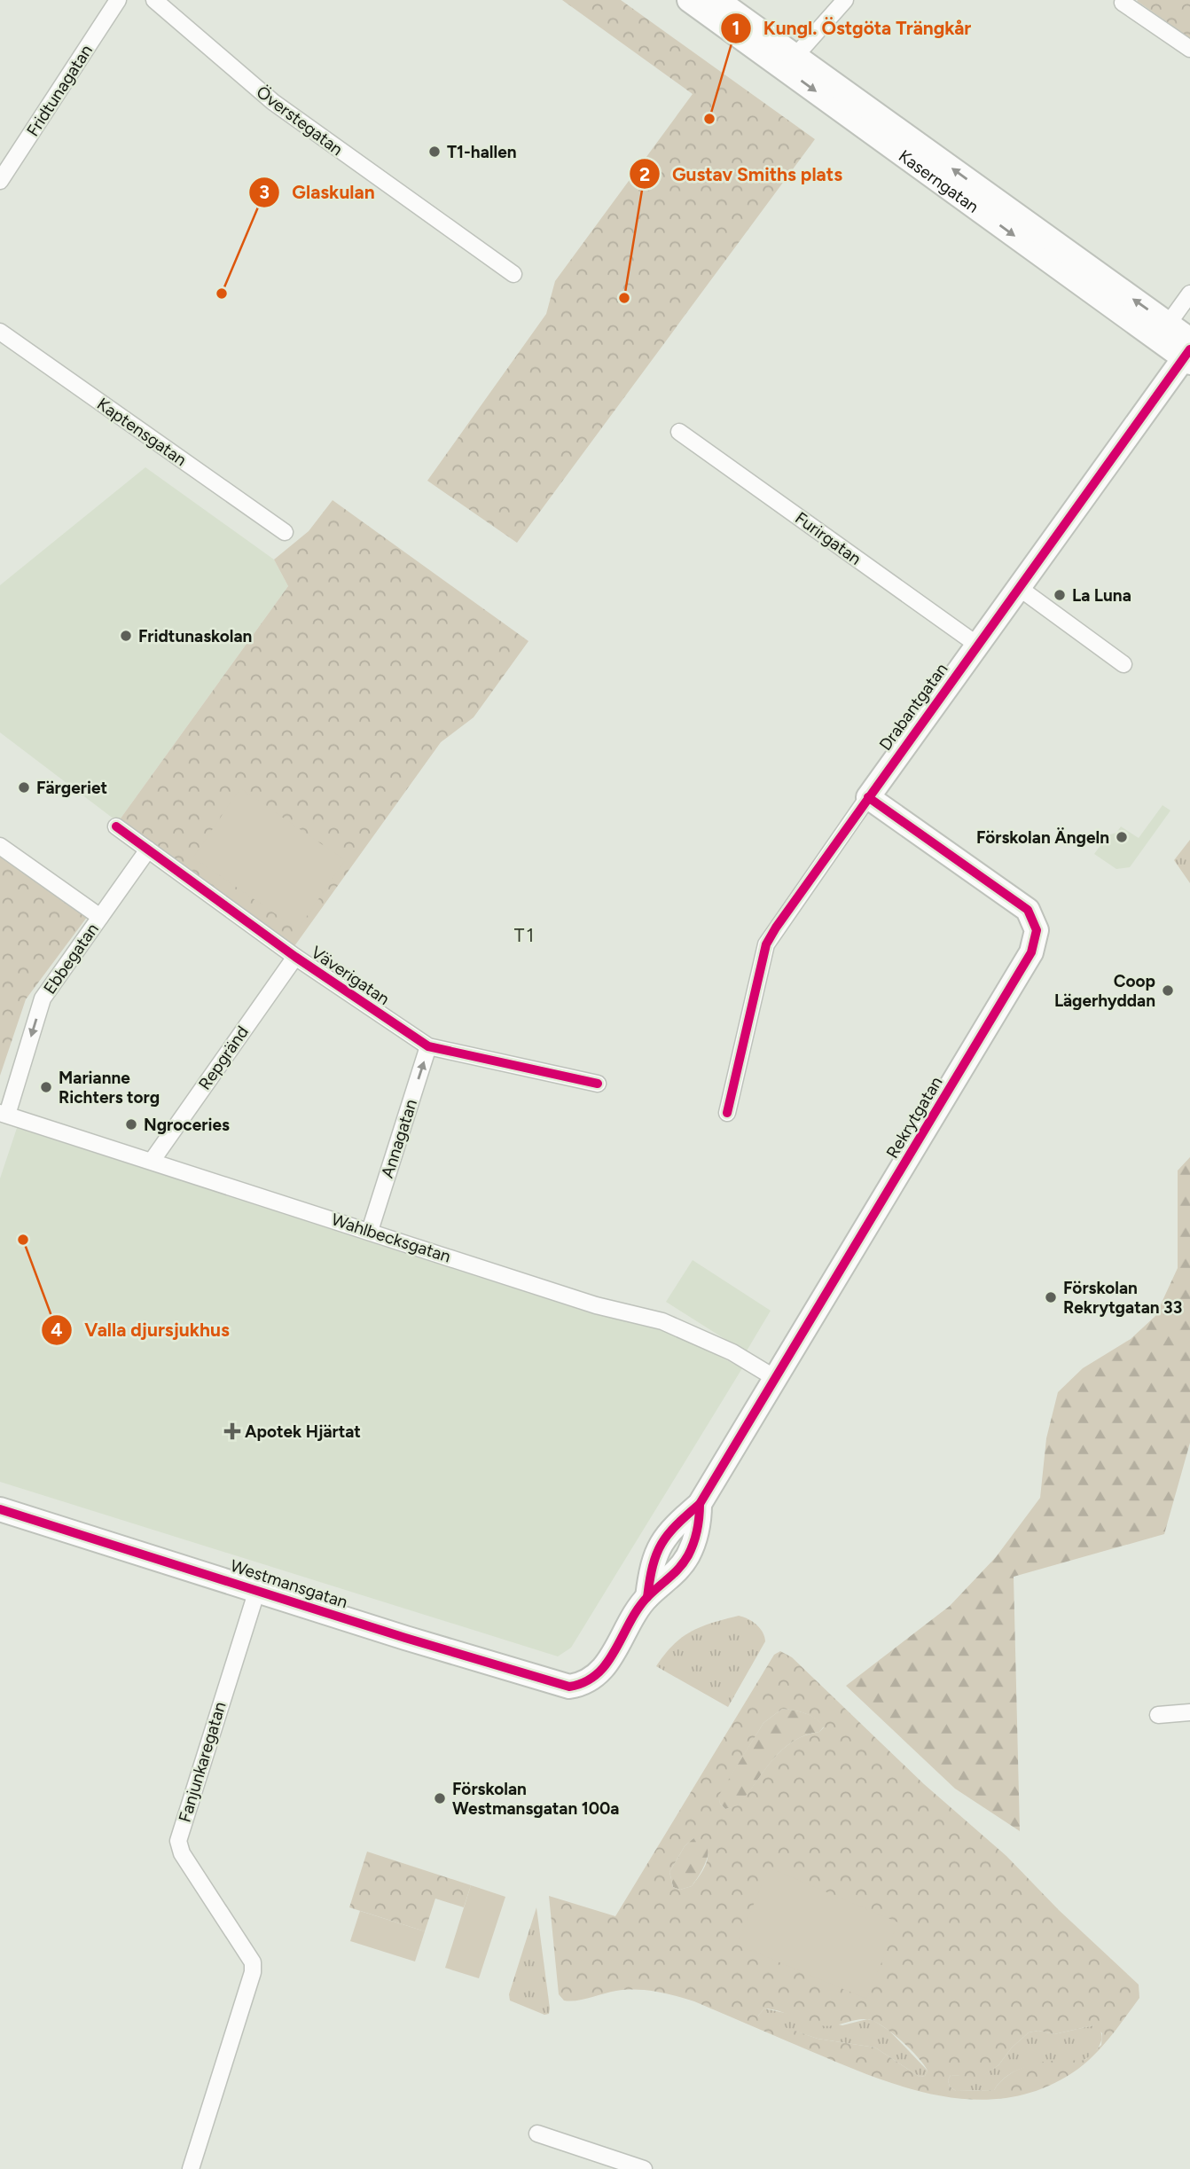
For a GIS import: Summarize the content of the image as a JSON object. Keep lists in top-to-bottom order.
{
  "streets": {
    "street": [
      "Fridtunagatan",
      "Överstegatan",
      "Kaserngatan",
      "Kaptensgatan",
      "Furirgatan",
      "Drabantgatan",
      "Ebbegatan",
      "Väverigatan",
      "Repgränd",
      "Rekrytgatan",
      "Annagatan",
      "Wahlbecksgatan",
      "Westmansgatan",
      "Fanjunkaregatan"
    ]
  },
  "crossings": [
    ["Kaserngatan", "Drabantgatan"],
    ["Furirgatan", "Drabantgatan"],
    ["Drabantgatan", "Rekrytgatan"],
    ["Ebbegatan", "Väverigatan"],
    ["Ebbegatan", "Wahlbecksgatan"],
    ["Väverigatan", "Repgränd"],
    ["Väverigatan", "Annagatan"],
    ["Repgränd", "Wahlbecksgatan"],
    ["Rekrytgatan", "Wahlbecksgatan"],
    ["Rekrytgatan", "Westmansgatan"],
    ["Annagatan", "Wahlbecksgatan"],
    ["Westmansgatan", "Fanjunkaregatan"]
  ],
  "one_way": ["Ebbegatan", "Annagatan"],
  "districts": ["T1"],
  "places": {
    "other": [
      "Kungl. Östgöta Trängkår",
      "T1-hallen",
      "Glaskulan",
      "Gustav Smiths plats",
      "La Luna",
      "Fridtunaskolan",
      "Färgeriet",
      "Förskolan Ängeln",
      "Coop Lägerhyddan",
      "Marianne Richters torg",
      "Ngroceries",
      "Valla djursjukhus",
      "Förskolan Rekrytgatan 33",
      "Förskolan Westmansgatan 100a"
    ],
    "health": ["Apotek Hjärtat"]
  }
}
